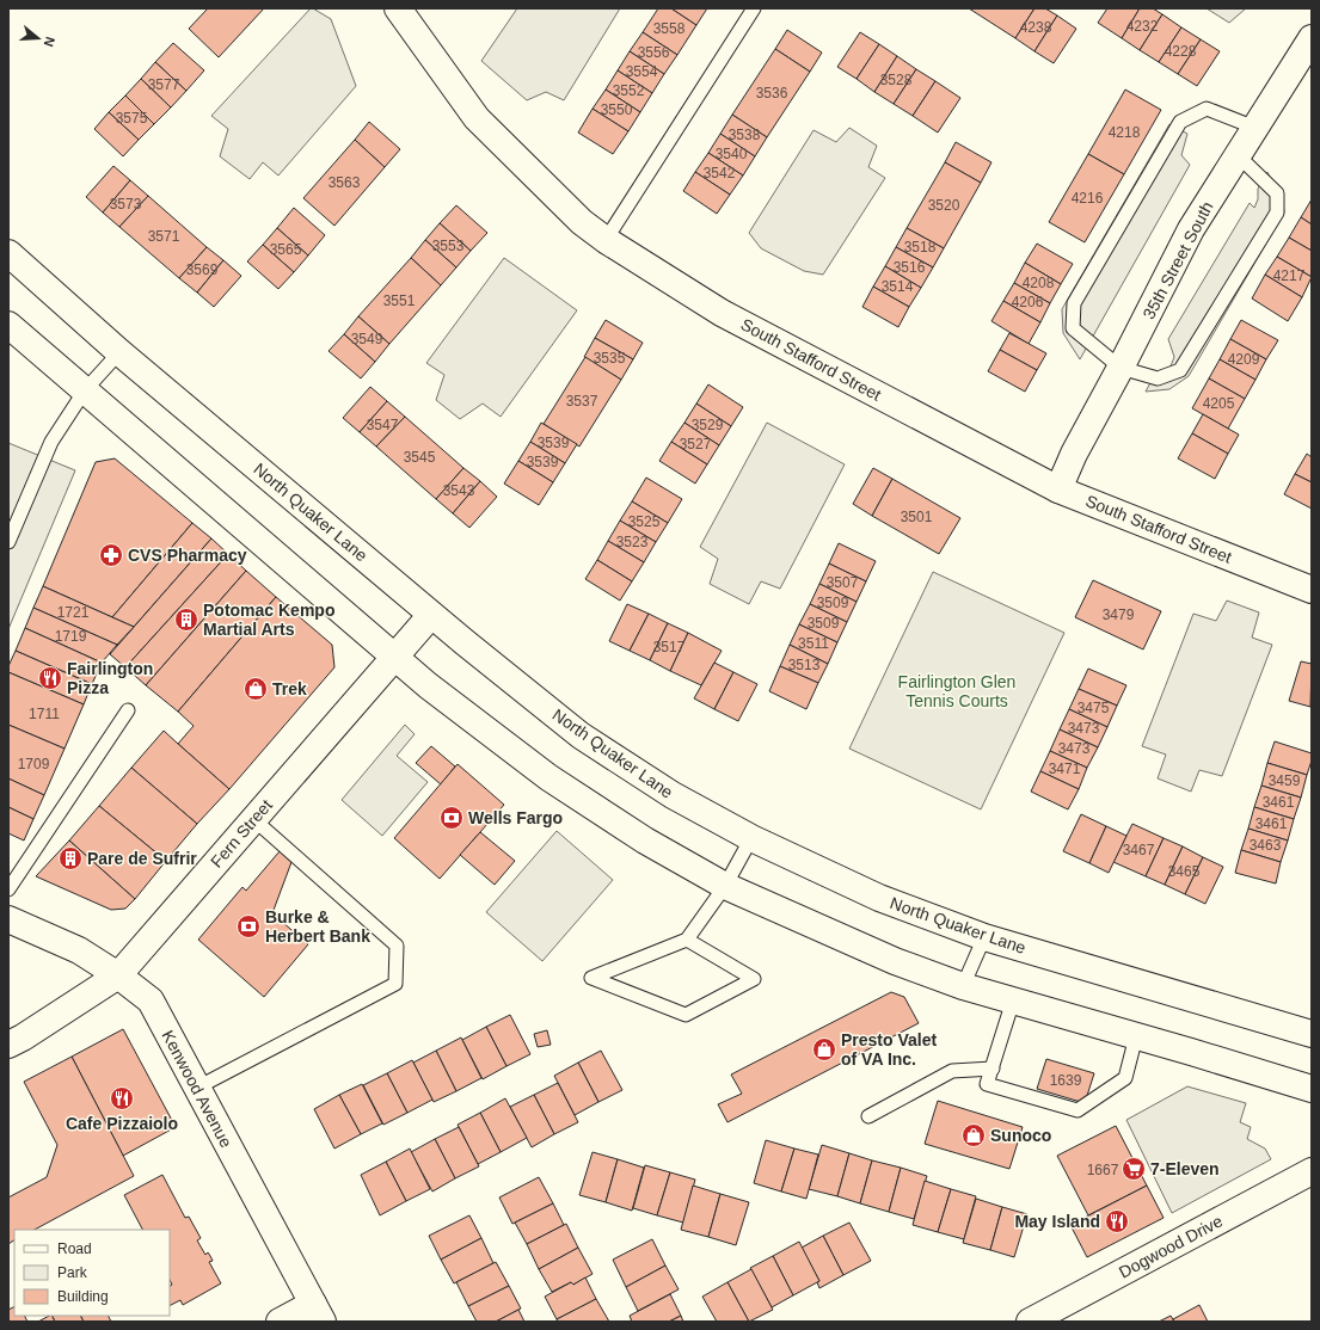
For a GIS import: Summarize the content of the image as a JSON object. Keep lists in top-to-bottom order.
{
  "streets": {
    "street": [
      "35th Street South",
      "South Stafford Street",
      "North Quaker Lane",
      "Fern Street",
      "Kenwood Avenue",
      "Dogwood Drive"
    ]
  },
  "crossings": [
    ["35th Street South", "South Stafford Street"],
    ["North Quaker Lane", "Fern Street"],
    ["Fern Street", "Kenwood Avenue"]
  ],
  "parks": ["Fairlington Glen Tennis Courts"],
  "places": {
    "pharmacy": ["CVS Pharmacy"],
    "building": ["Potomac Kempo Martial Arts", "Pare de Sufrir"],
    "restaurant": ["Fairlington Pizza", "Cafe Pizzaiolo", "May Island"],
    "shop": ["Trek", "Presto Valet of VA Inc.", "Sunoco"],
    "bank": ["Wells Fargo", "Burke & Herbert Bank"],
    "supermarket": ["7-Eleven"]
  },
  "house_numbers": [
    "4232",
    "4238",
    "3558",
    "4228",
    "3556",
    "3554",
    "3528",
    "3577",
    "3552",
    "3536",
    "3550",
    "3575",
    "4218",
    "3538",
    "3540",
    "3542",
    "3563",
    "4216",
    "3573",
    "3520",
    "3571",
    "3553",
    "3518",
    "3565",
    "3516",
    "3569",
    "4217",
    "4208",
    "3514",
    "3551",
    "4206",
    "3549",
    "3535",
    "4209",
    "3537",
    "4205",
    "3547",
    "3529",
    "3539",
    "3527",
    "3545",
    "3539",
    "3543",
    "3501",
    "3525",
    "3523",
    "3507",
    "3509",
    "1721",
    "3479",
    "3509",
    "1719",
    "3511",
    "3517",
    "3513",
    "3475",
    "1711",
    "3473",
    "3473",
    "1709",
    "3471",
    "3459",
    "3461",
    "3461",
    "3463",
    "3467",
    "3465",
    "1639",
    "1667"
  ],
  "legend": ["Road", "Park", "Building"],
  "north": "right"
}
